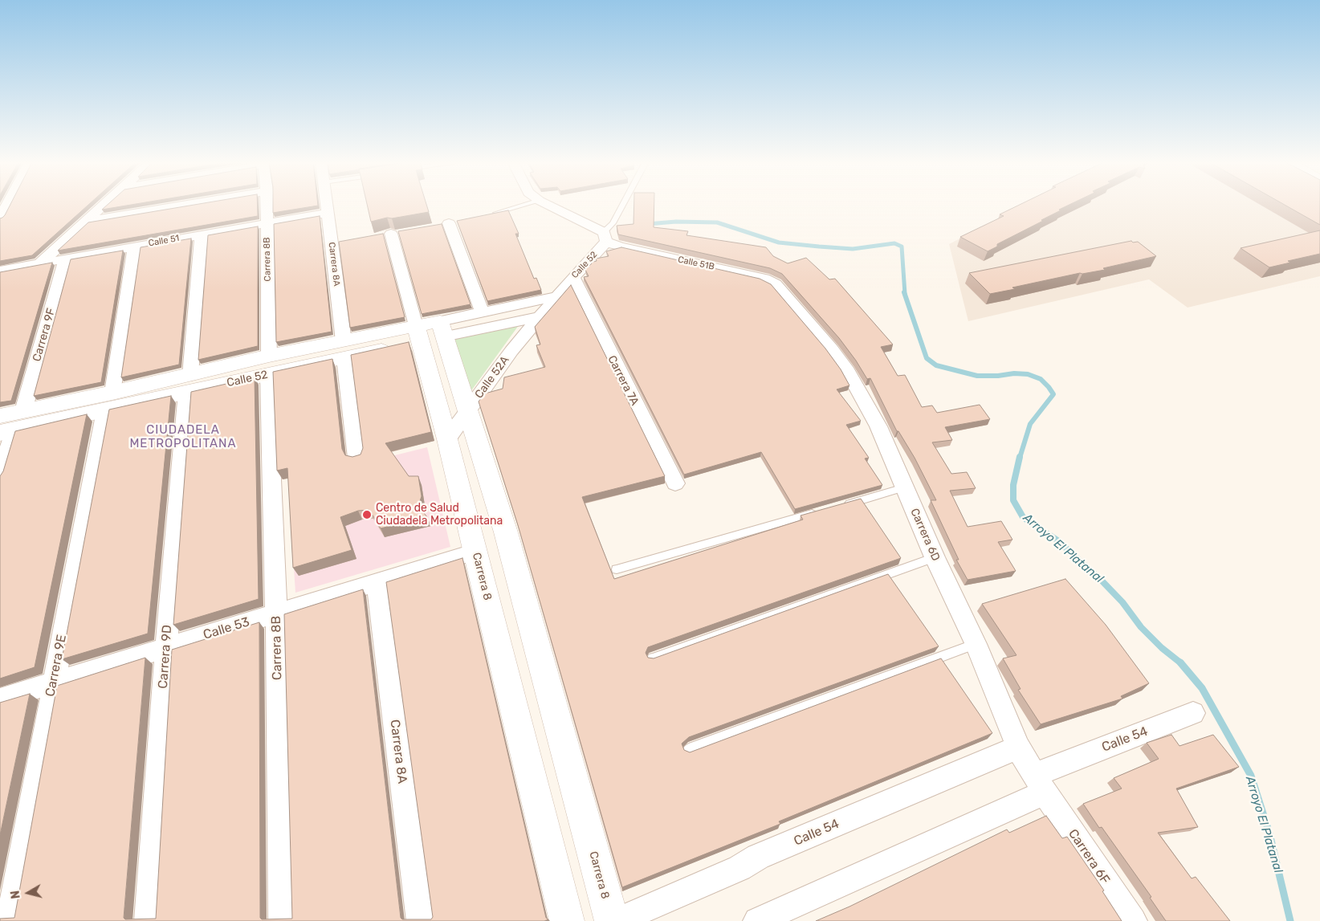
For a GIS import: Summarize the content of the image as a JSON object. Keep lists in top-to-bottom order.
{
  "streets": {
    "street": [
      "Calle 51",
      "Carrera 8B",
      "Calle 51B",
      "Carrera 8A",
      "Calle 52",
      "Carrera 9F",
      "Calle 52A",
      "Carrera 7A",
      "Carrera 6D",
      "Carrera 8",
      "Calle 53",
      "Carrera 9D",
      "Carrera 9E",
      "Calle 54",
      "Carrera 6F"
    ]
  },
  "crossings": [
    ["Calle 51", "Carrera 8B"],
    ["Calle 51", "Carrera 8A"],
    ["Calle 51", "Carrera 9F"],
    ["Calle 51", "Carrera 9D"],
    ["Calle 51", "Carrera 9E"],
    ["Carrera 8B", "Calle 52"],
    ["Carrera 8B", "Calle 53"],
    ["Calle 51B", "Calle 52"],
    ["Calle 51B", "Carrera 6D"],
    ["Carrera 8A", "Calle 52"],
    ["Carrera 8A", "Calle 53"],
    ["Calle 52", "Carrera 9F"],
    ["Calle 52", "Calle 52A"],
    ["Calle 52", "Carrera 7A"],
    ["Calle 52", "Carrera 8"],
    ["Calle 52", "Carrera 9D"],
    ["Calle 52", "Carrera 9E"],
    ["Calle 52A", "Carrera 8"],
    ["Carrera 6D", "Calle 54"],
    ["Carrera 6D", "Carrera 6F"],
    ["Carrera 8", "Calle 53"],
    ["Calle 53", "Carrera 9D"],
    ["Calle 53", "Carrera 9E"],
    ["Calle 54", "Carrera 6F"]
  ],
  "districts": ["CIUDADELA METROPOLITANA"],
  "water": ["Arroyo El Platanal"],
  "places": ["Centro de Salud Ciudadela Metropolitana"],
  "north": "left"
}
